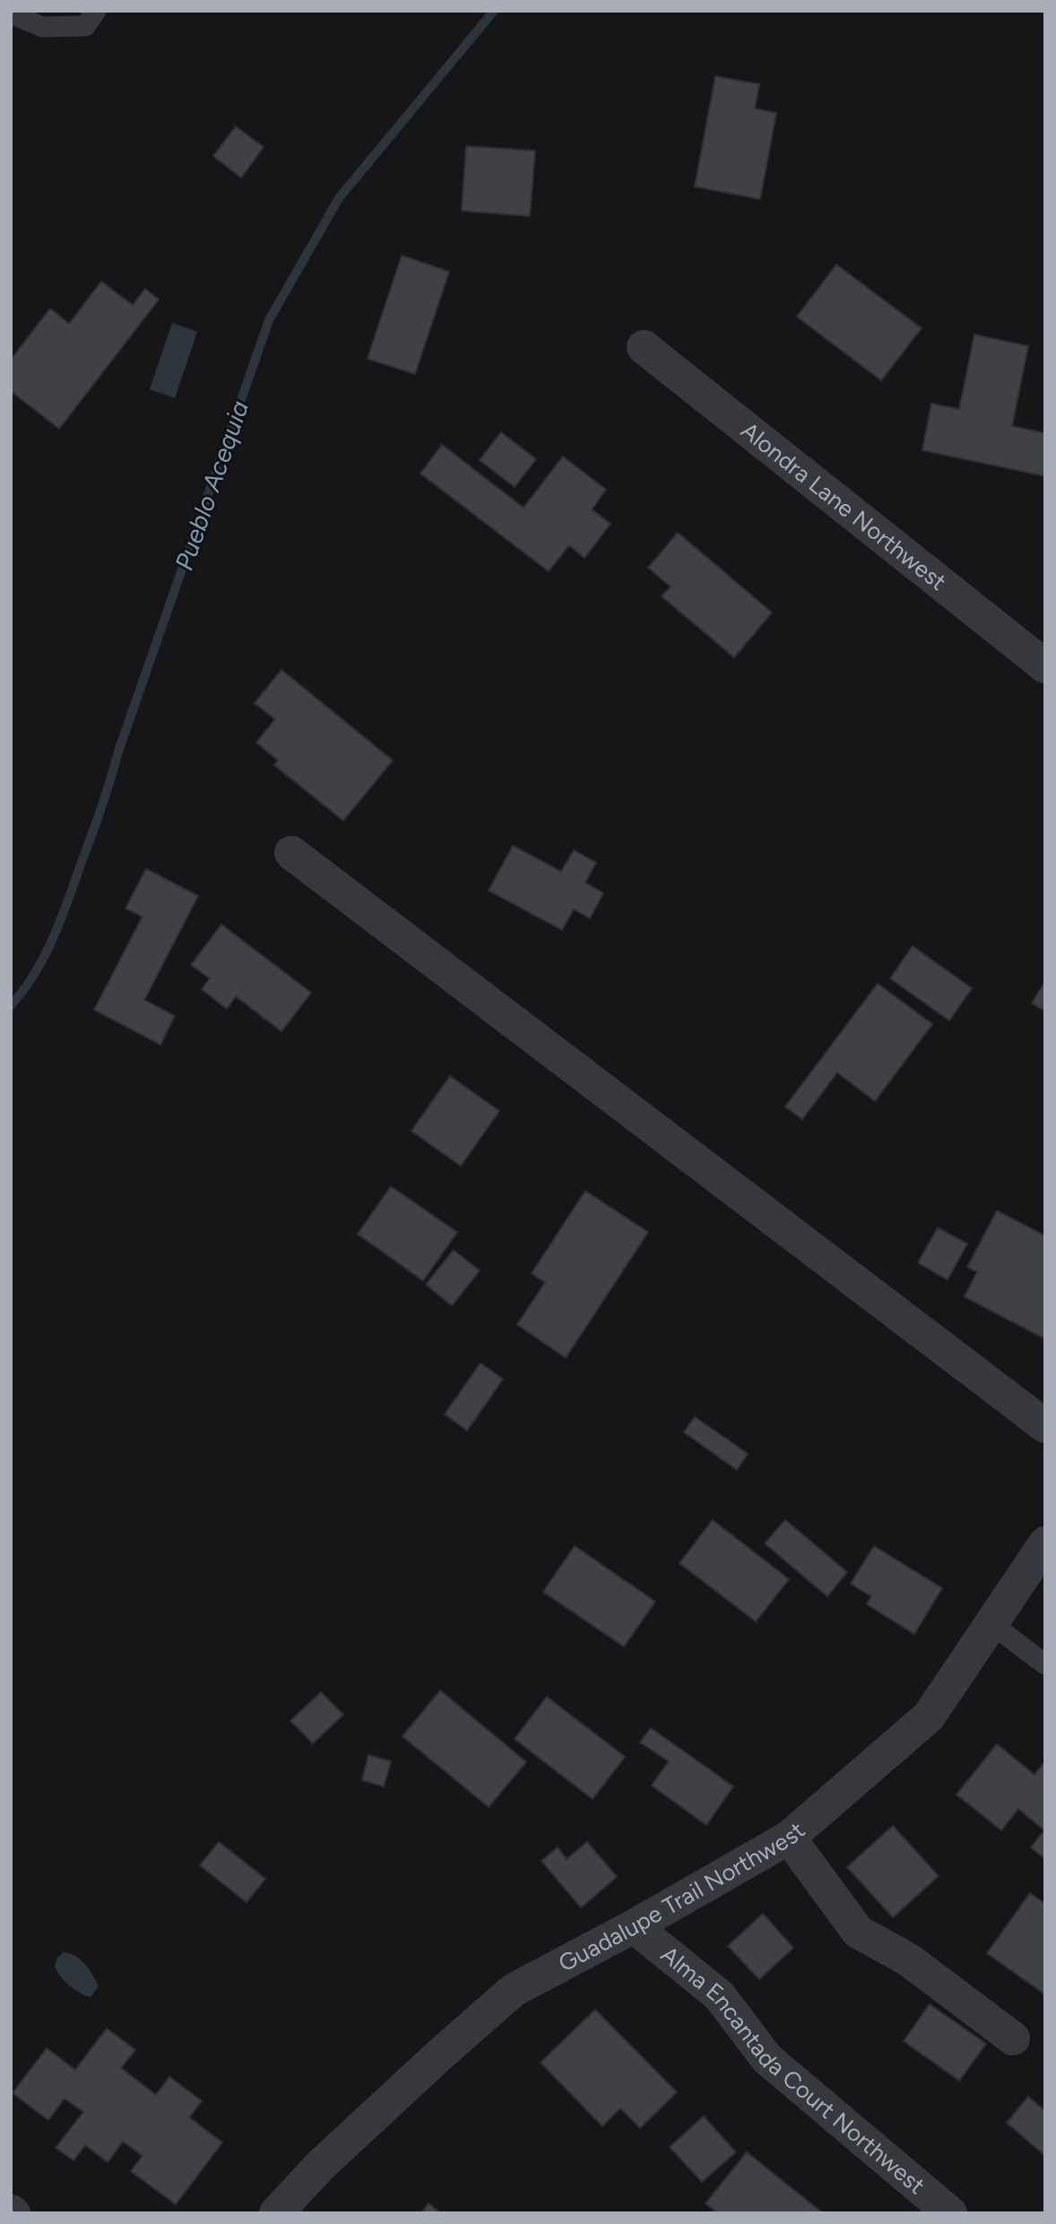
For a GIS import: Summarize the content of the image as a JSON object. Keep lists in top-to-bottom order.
{
  "streets": {
    "street": ["Alondra Lane Northwest", "Guadalupe Trail Northwest", "Alma Encantada Court Northwest"]
  },
  "crossings": [
    ["Guadalupe Trail Northwest", "Alma Encantada Court Northwest"]
  ],
  "water": ["Pueblo Acequia"]
}
